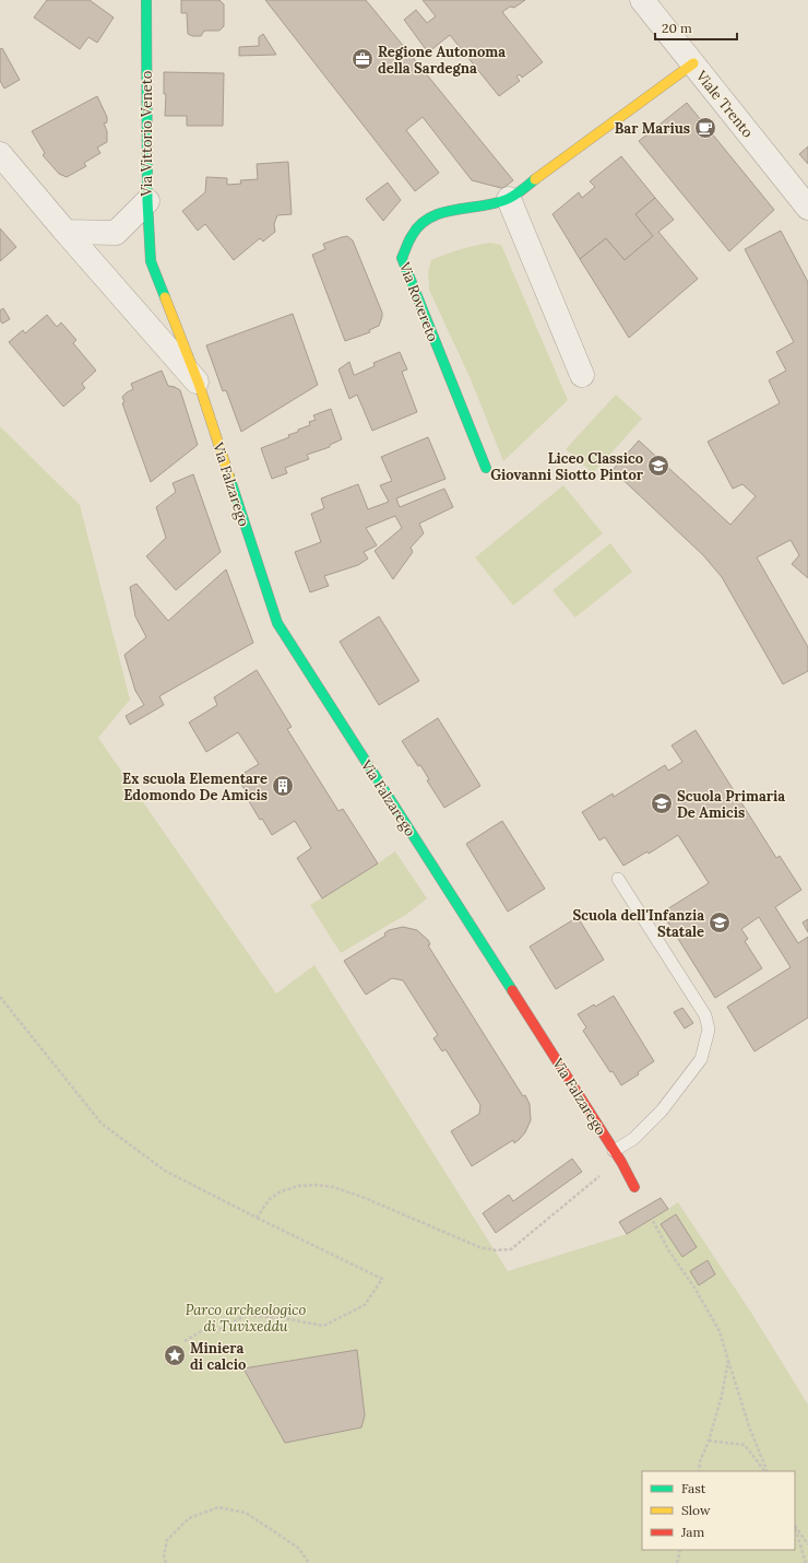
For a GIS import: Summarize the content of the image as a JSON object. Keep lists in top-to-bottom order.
{
  "streets": {
    "street": [
      "Viale Trento",
      "Via Vittorio Veneto",
      "Via Rovereto",
      "Via Falzarego"
    ]
  },
  "crossings": [
    ["Viale Trento", "Via Rovereto"],
    ["Via Vittorio Veneto", "Via Falzarego"]
  ],
  "parks": ["Parco archeologico di Tuvixeddu"],
  "places": {
    "office": ["Regione Autonoma della Sardegna"],
    "cafe": ["Bar Marius"],
    "school or university": ["Liceo Classico Giovanni Siotto Pintor", "Scuola Primaria De Amicis", "Scuola dell'Infanzia Statale"],
    "building": ["Ex scuola Elementare Edomondo De Amicis"],
    "place": ["Miniera di calcio"]
  },
  "legend": ["Fast", "Slow", "Jam"],
  "scale_bar": "20 m"
}
